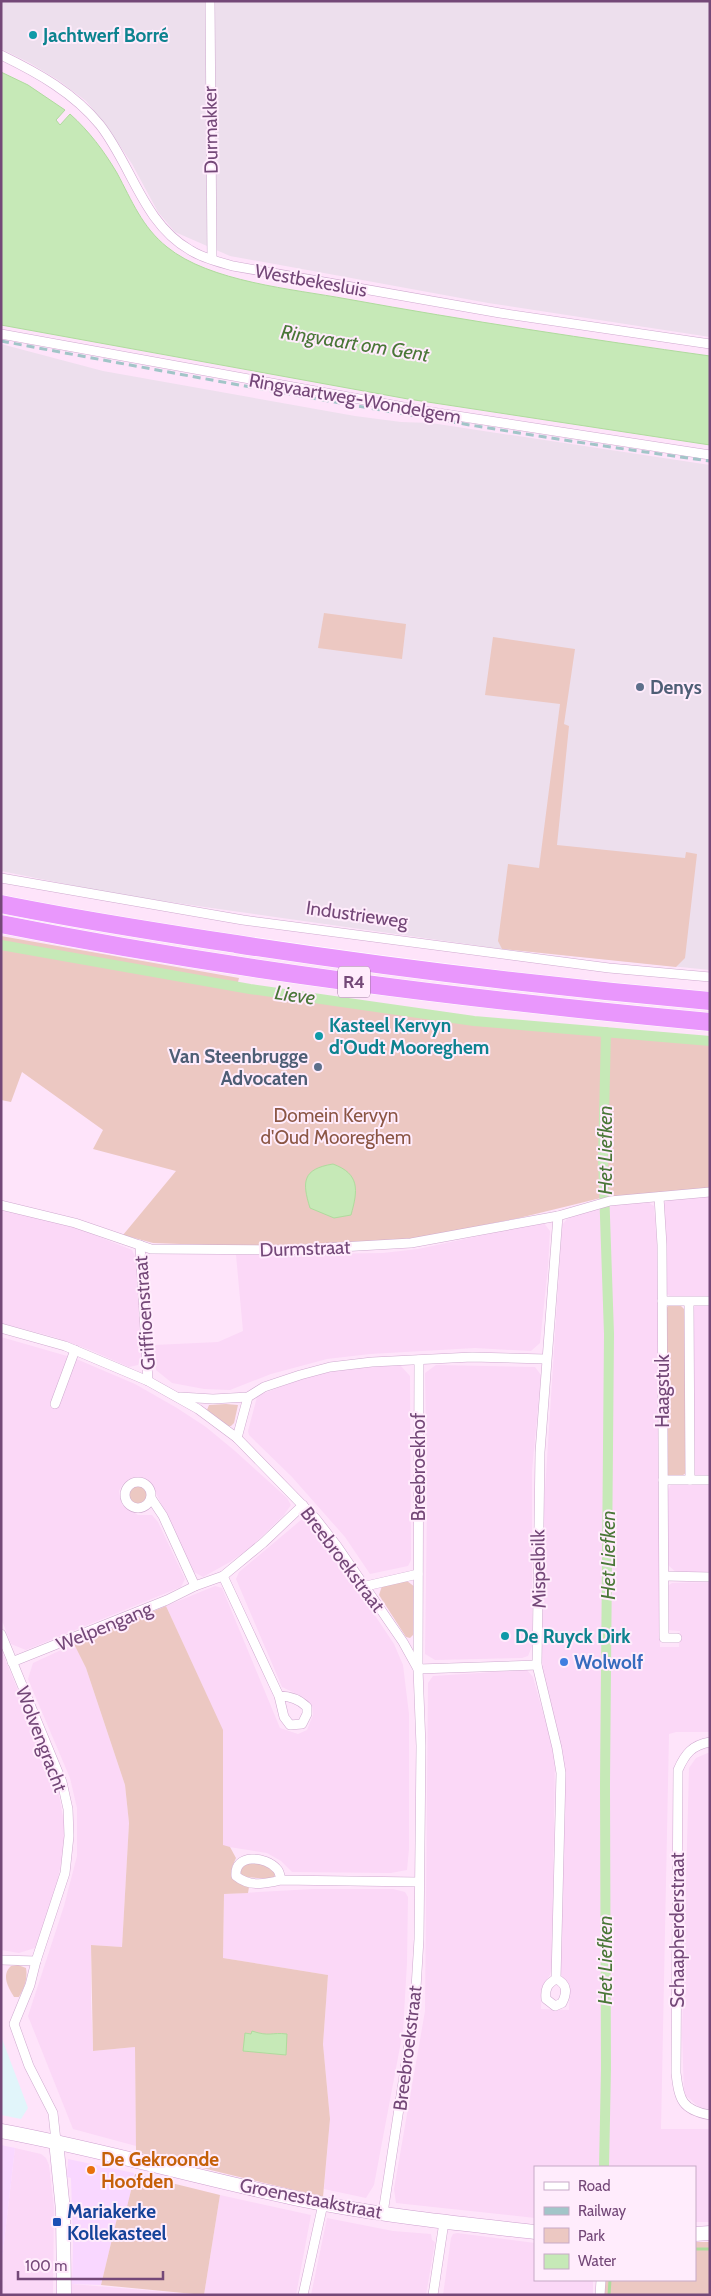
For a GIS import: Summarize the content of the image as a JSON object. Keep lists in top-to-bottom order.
{
  "streets": {
    "highway": ["R4"],
    "street": [
      "Durmakker",
      "Westbekesluis",
      "Ringvaartweg-Wondelgem",
      "Industrieweg",
      "Durmstraat",
      "Griffioenstraat",
      "Haagstuk",
      "Breebroekhof",
      "Breebroekstraat",
      "Mispelbilk",
      "Welpengang",
      "Wolvengracht",
      "Schaapherderstraat",
      "Groenestaakstraat"
    ]
  },
  "crossings": [
    ["Durmakker", "Westbekesluis"],
    ["Durmstraat", "Griffioenstraat"],
    ["Durmstraat", "Haagstuk"],
    ["Durmstraat", "Mispelbilk"],
    ["Griffioenstraat", "Breebroekstraat"],
    ["Breebroekhof", "Breebroekstraat"],
    ["Breebroekstraat", "Welpengang"],
    ["Breebroekstraat", "Groenestaakstraat"],
    ["Welpengang", "Wolvengracht"],
    ["Wolvengracht", "Groenestaakstraat"]
  ],
  "water": ["Ringvaart om Gent", "Lieve", "Het Liefken"],
  "parks": ["Domein Kervyn d'Oud Mooreghem"],
  "places": {
    "other": [
      "Jachtwerf Borré",
      "Denys",
      "Kasteel Kervyn d'Oudt Mooreghem",
      "Van Steenbrugge Advocaten",
      "De Ruyck Dirk",
      "Wolwolf",
      "De Gekroonde Hoofden"
    ],
    "transit": ["Mariakerke Kollekasteel"]
  },
  "legend": [
    "Road",
    "Railway",
    "Park",
    "Water"
  ],
  "scale_bar": "100 m"
}
